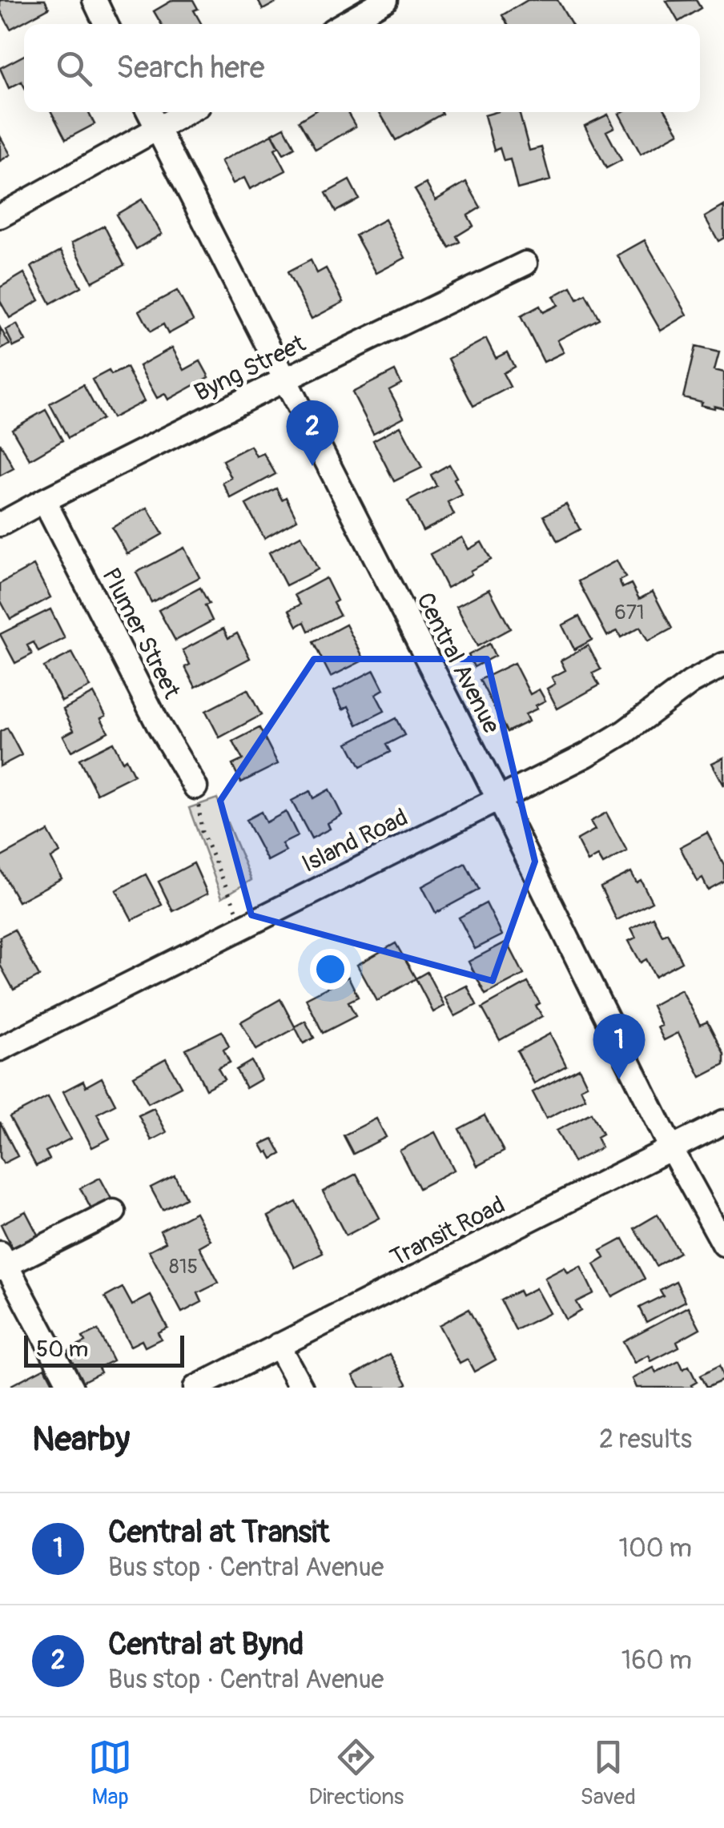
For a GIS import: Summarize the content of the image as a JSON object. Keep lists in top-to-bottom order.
{
  "streets": {
    "street": [
      "Byng Street",
      "Plumer Street",
      "Central Avenue",
      "Island Road",
      "Transit Road"
    ]
  },
  "crossings": [
    ["Byng Street", "Plumer Street"],
    ["Byng Street", "Central Avenue"],
    ["Central Avenue", "Island Road"],
    ["Central Avenue", "Transit Road"]
  ],
  "house_numbers": ["671", "815"],
  "scale_bar": "50 m",
  "page": {
    "search": "Search here",
    "pins": ["2", "1"],
    "scale": "50 m",
    "heading": ["Nearby", "2 results"],
    "list": [
      {
        "mark": "1",
        "name": "Central at Transit",
        "note": "Bus stop · Central Avenue",
        "value": "100 m"
      },
      {
        "mark": "2",
        "name": "Central at Bynd",
        "note": "Bus stop · Central Avenue",
        "value": "160 m"
      }
    ],
    "nav": ["Map", "Directions", "Saved"]
  }
}
